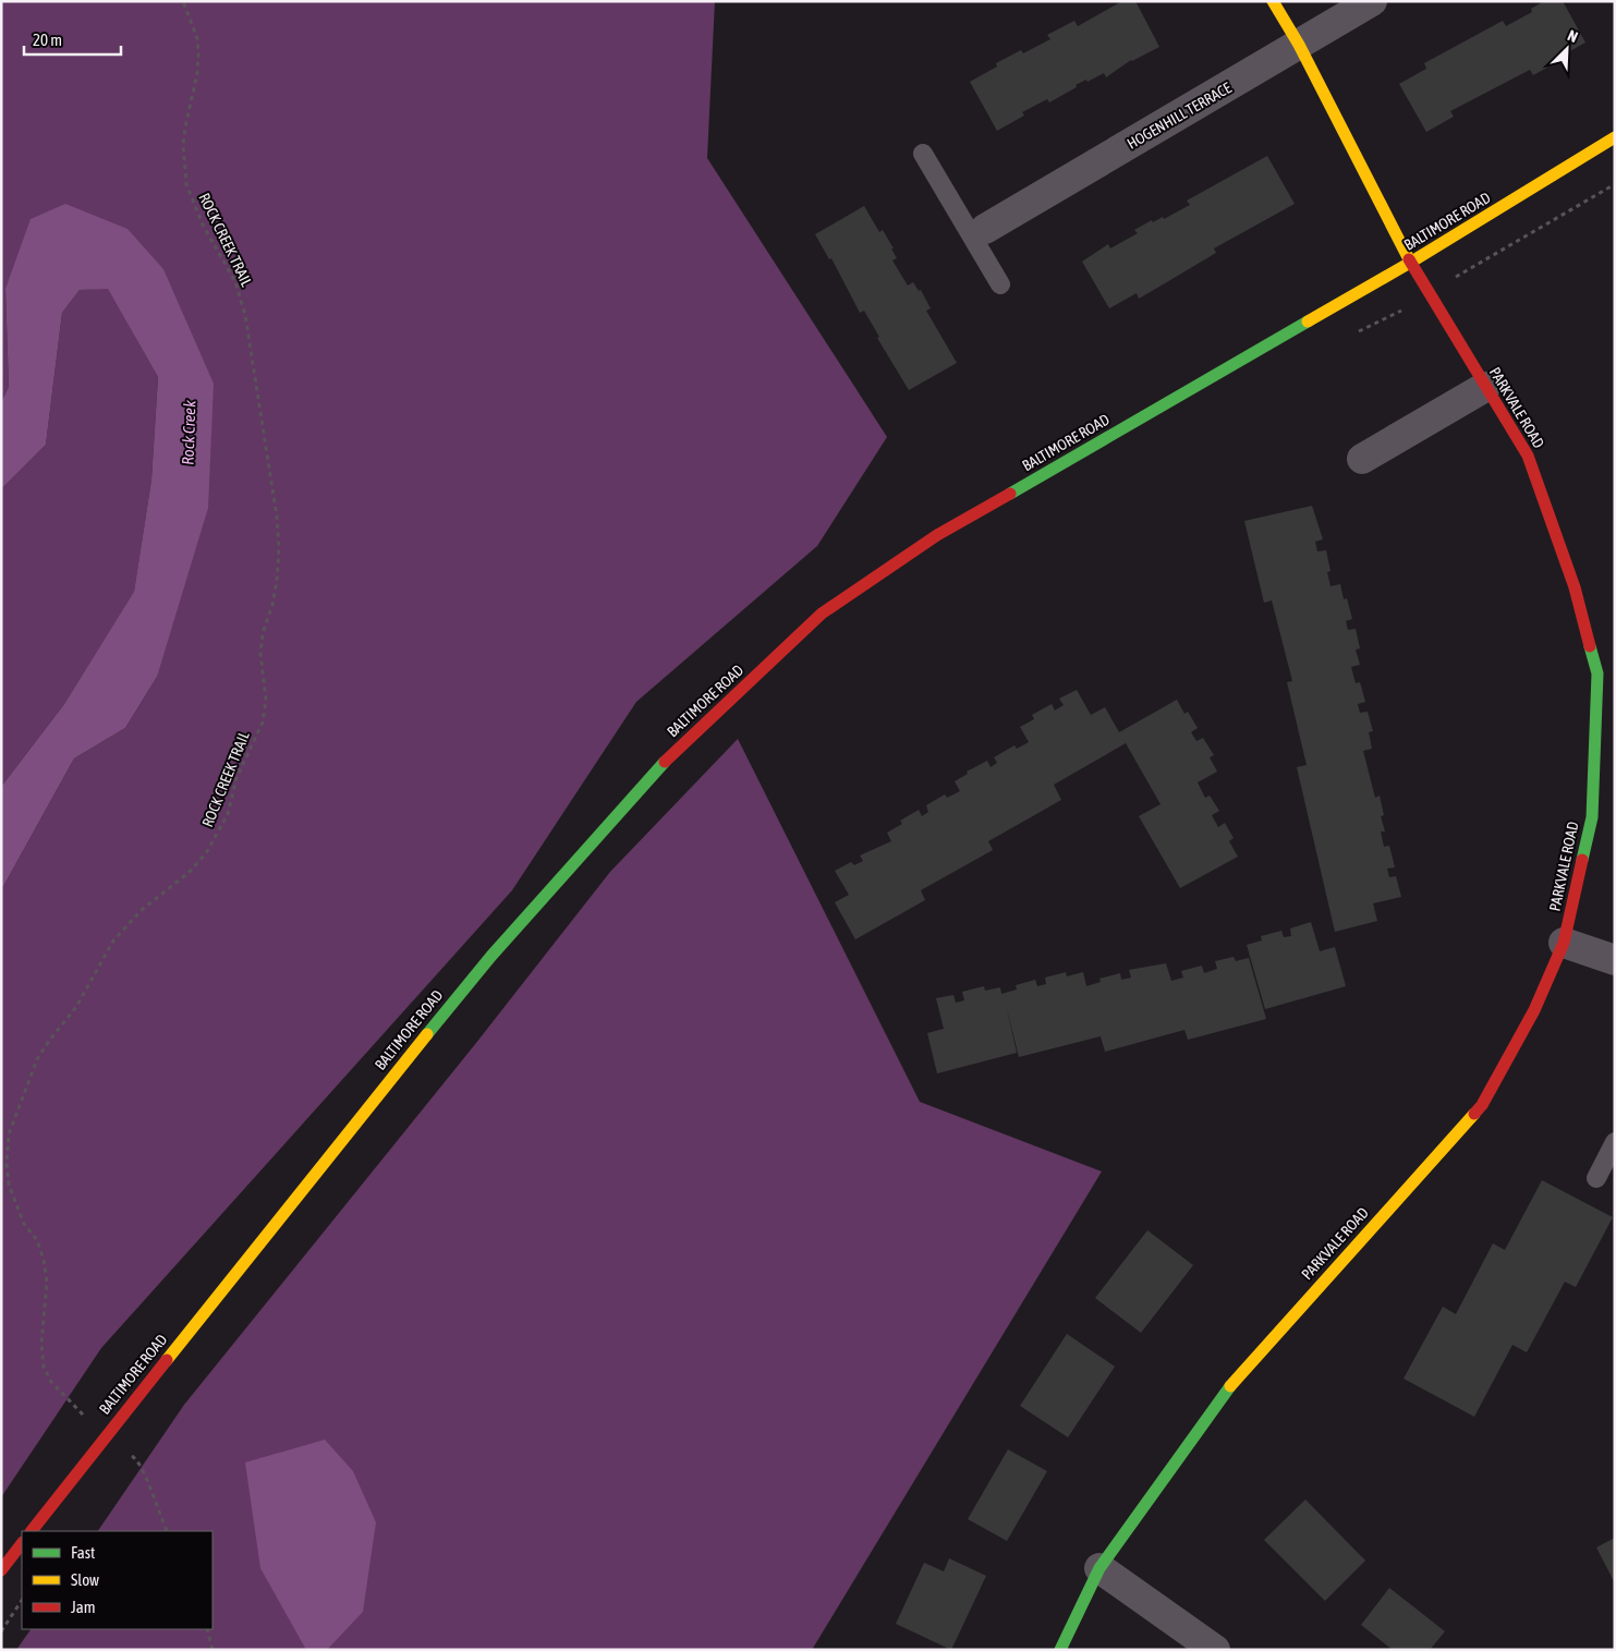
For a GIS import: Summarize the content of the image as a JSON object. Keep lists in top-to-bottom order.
{
  "streets": {
    "street": ["HOGENHILL TERRACE", "BALTIMORE ROAD", "PARKVALE ROAD"],
    "path": ["ROCK CREEK TRAIL"]
  },
  "crossings": [
    ["HOGENHILL TERRACE", "PARKVALE ROAD"],
    ["BALTIMORE ROAD", "PARKVALE ROAD"]
  ],
  "water": ["Rock Creek"],
  "legend": ["Fast", "Slow", "Jam"],
  "scale_bar": "20 m",
  "north": "top right"
}
